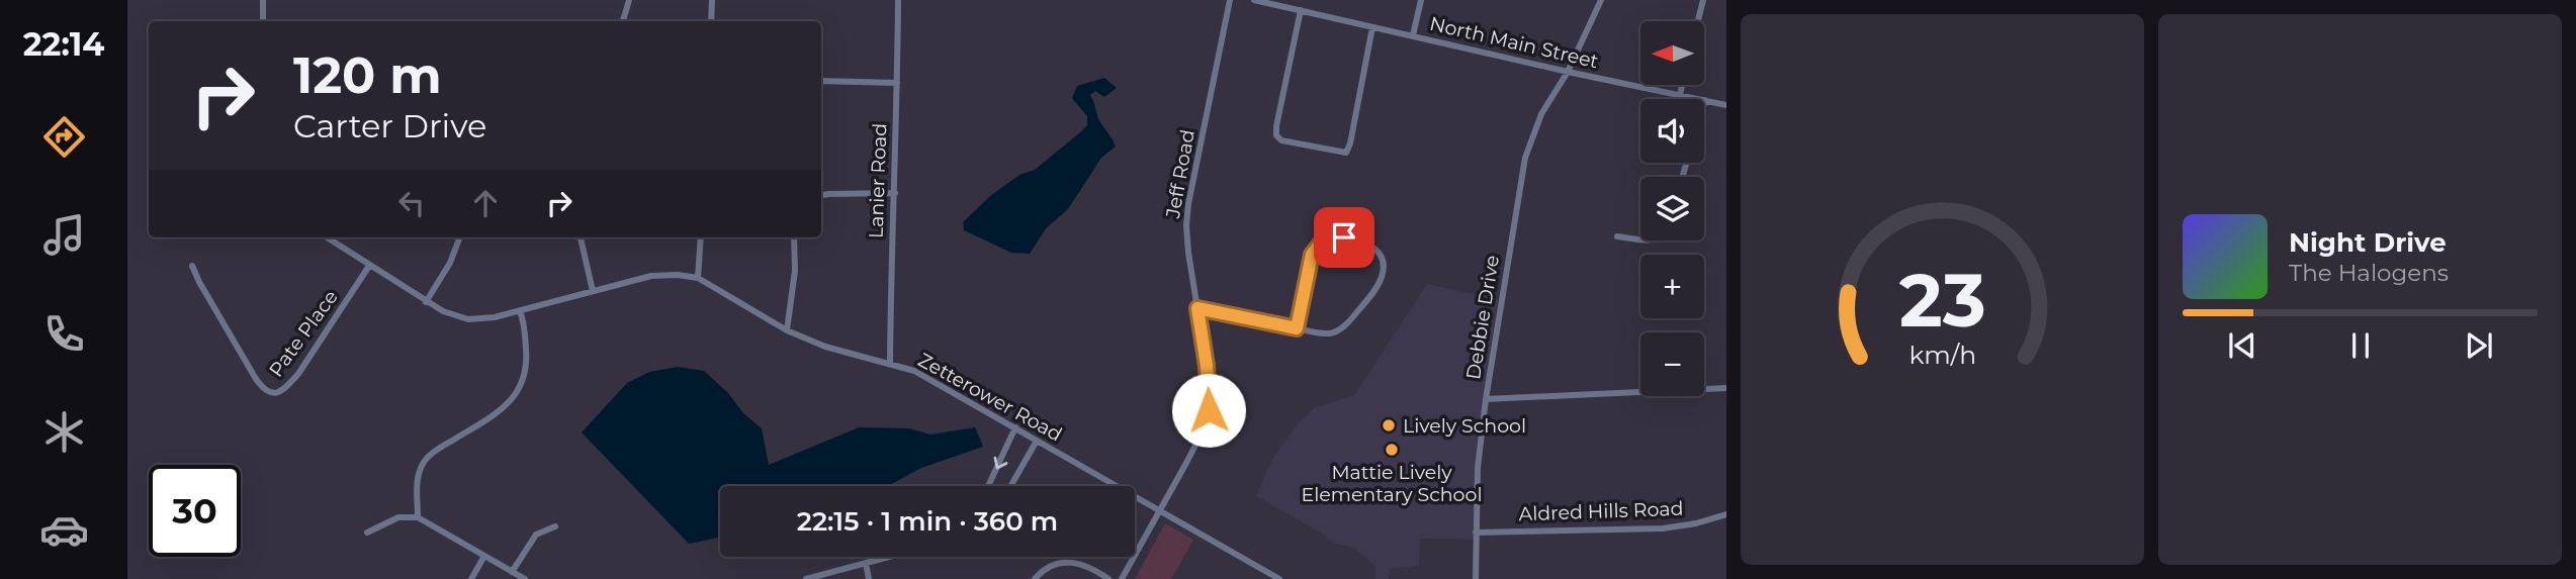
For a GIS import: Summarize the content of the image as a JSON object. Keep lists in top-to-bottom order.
{
  "streets": {
    "street": [
      "North Main Street",
      "Jeff Road",
      "Lanier Road",
      "Debbie Drive",
      "Pate Place",
      "Zetterower Road",
      "Aldred Hills Road"
    ]
  },
  "crossings": [
    ["North Main Street", "Debbie Drive"],
    ["Jeff Road", "Zetterower Road"],
    ["Lanier Road", "Zetterower Road"],
    ["Debbie Drive", "Aldred Hills Road"],
    ["Pate Place", "Zetterower Road"]
  ],
  "places": ["Lively School", "Mattie Lively Elementary School"],
  "north": "left",
  "page": {
    "tabs": "22:14",
    "map_buttons": ["+", "−"],
    "turn": ["120 m", "Carter Drive"],
    "song": ["Night Drive", "The Halogens"],
    "limit": "30",
    "trip": "22:15 · 1 min · 360 m",
    "gauge": ["23", "km/h"]
  }
}
